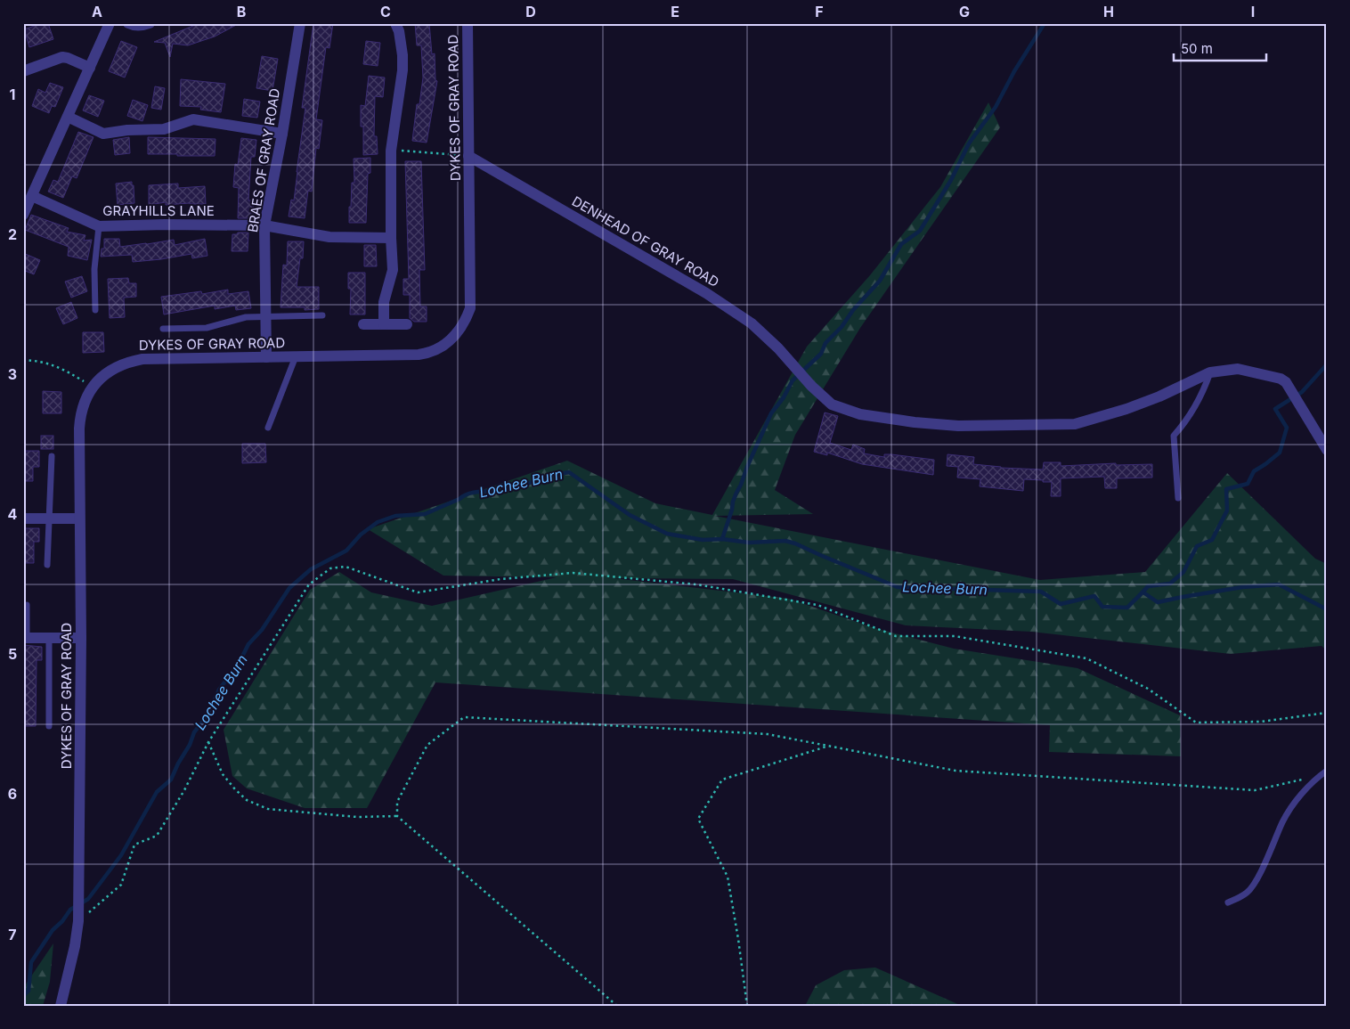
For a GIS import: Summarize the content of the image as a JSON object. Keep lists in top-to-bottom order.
{
  "streets": {
    "street": [
      "DYKES OF GRAY ROAD",
      "BRAES OF GRAY ROAD",
      "GRAYHILLS LANE",
      "DENHEAD OF GRAY ROAD"
    ]
  },
  "crossings": [
    ["DYKES OF GRAY ROAD", "BRAES OF GRAY ROAD"],
    ["DYKES OF GRAY ROAD", "DENHEAD OF GRAY ROAD"],
    ["BRAES OF GRAY ROAD", "GRAYHILLS LANE"]
  ],
  "water": ["Lochee Burn"],
  "scale_bar": "50 m",
  "grid": {
    "columns": [
      "A",
      "B",
      "C",
      "D",
      "E",
      "F",
      "G",
      "H",
      "I"
    ],
    "rows": [
      "1",
      "2",
      "3",
      "4",
      "5",
      "6",
      "7"
    ]
  }
}
